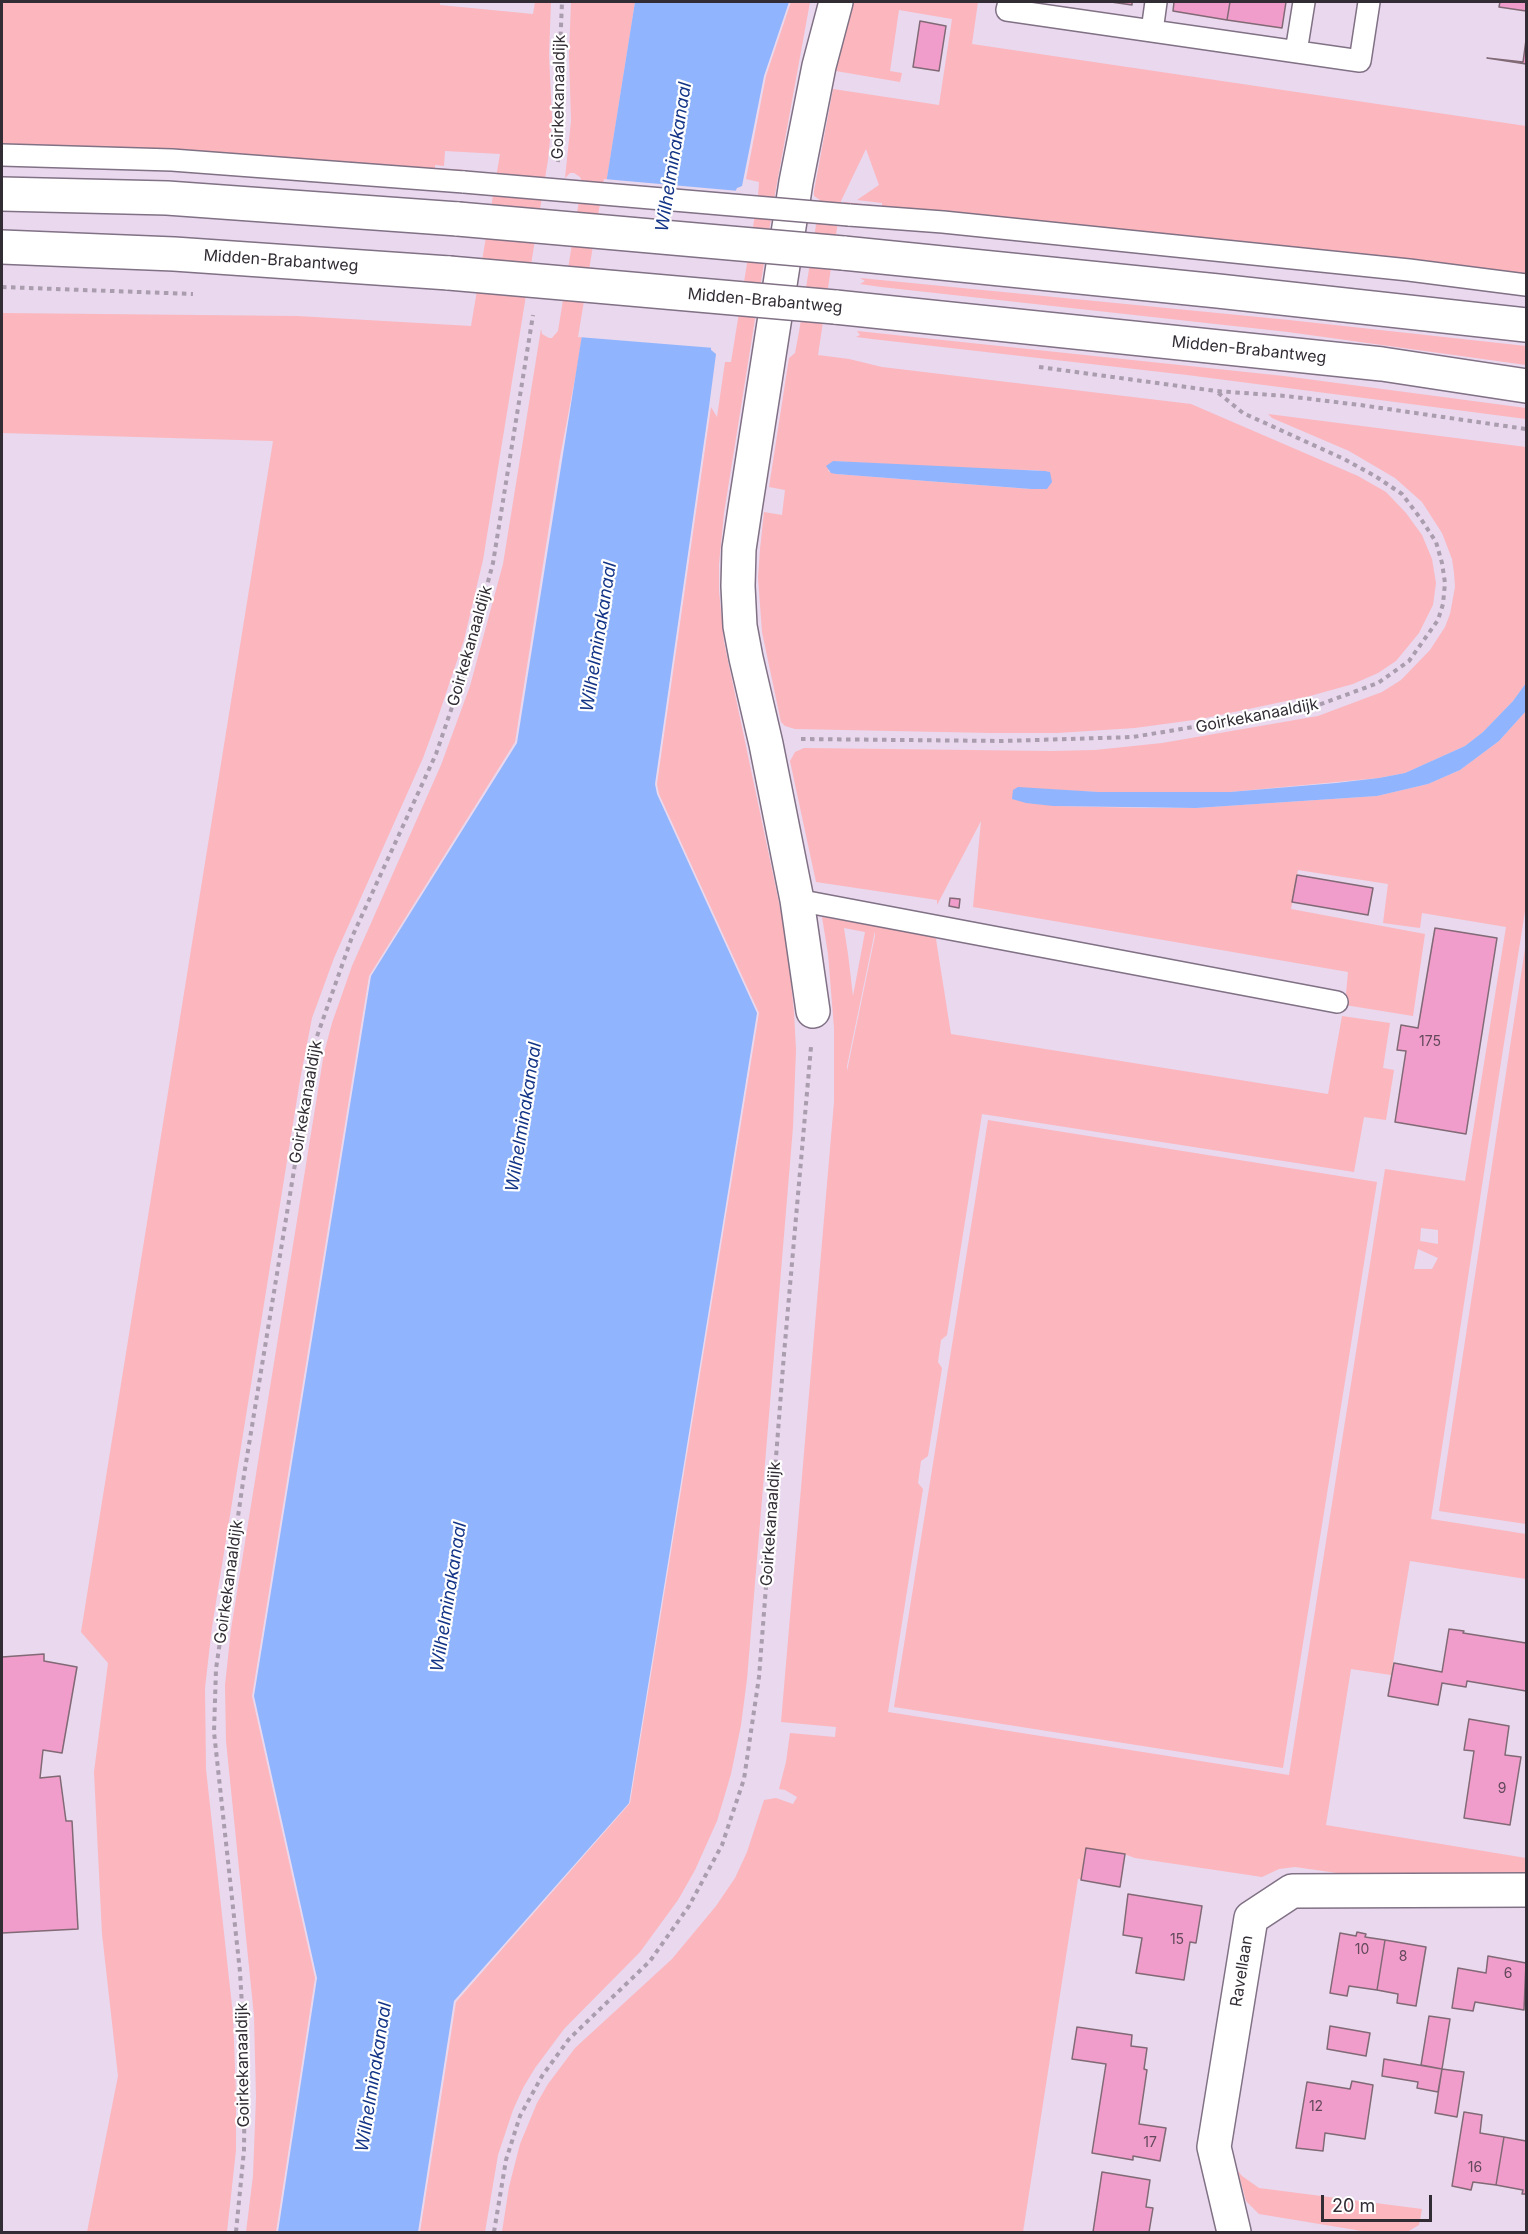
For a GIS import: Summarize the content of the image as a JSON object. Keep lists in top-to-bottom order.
{
  "streets": {
    "main road": ["Midden-Brabantweg", "Ravellaan"],
    "path": ["Goirkekanaaldijk"]
  },
  "water": ["Wilhelminakanaal"],
  "house_numbers": [
    "175",
    "9",
    "15",
    "10",
    "8",
    "6",
    "12",
    "17",
    "16"
  ],
  "scale_bar": "20 m"
}
